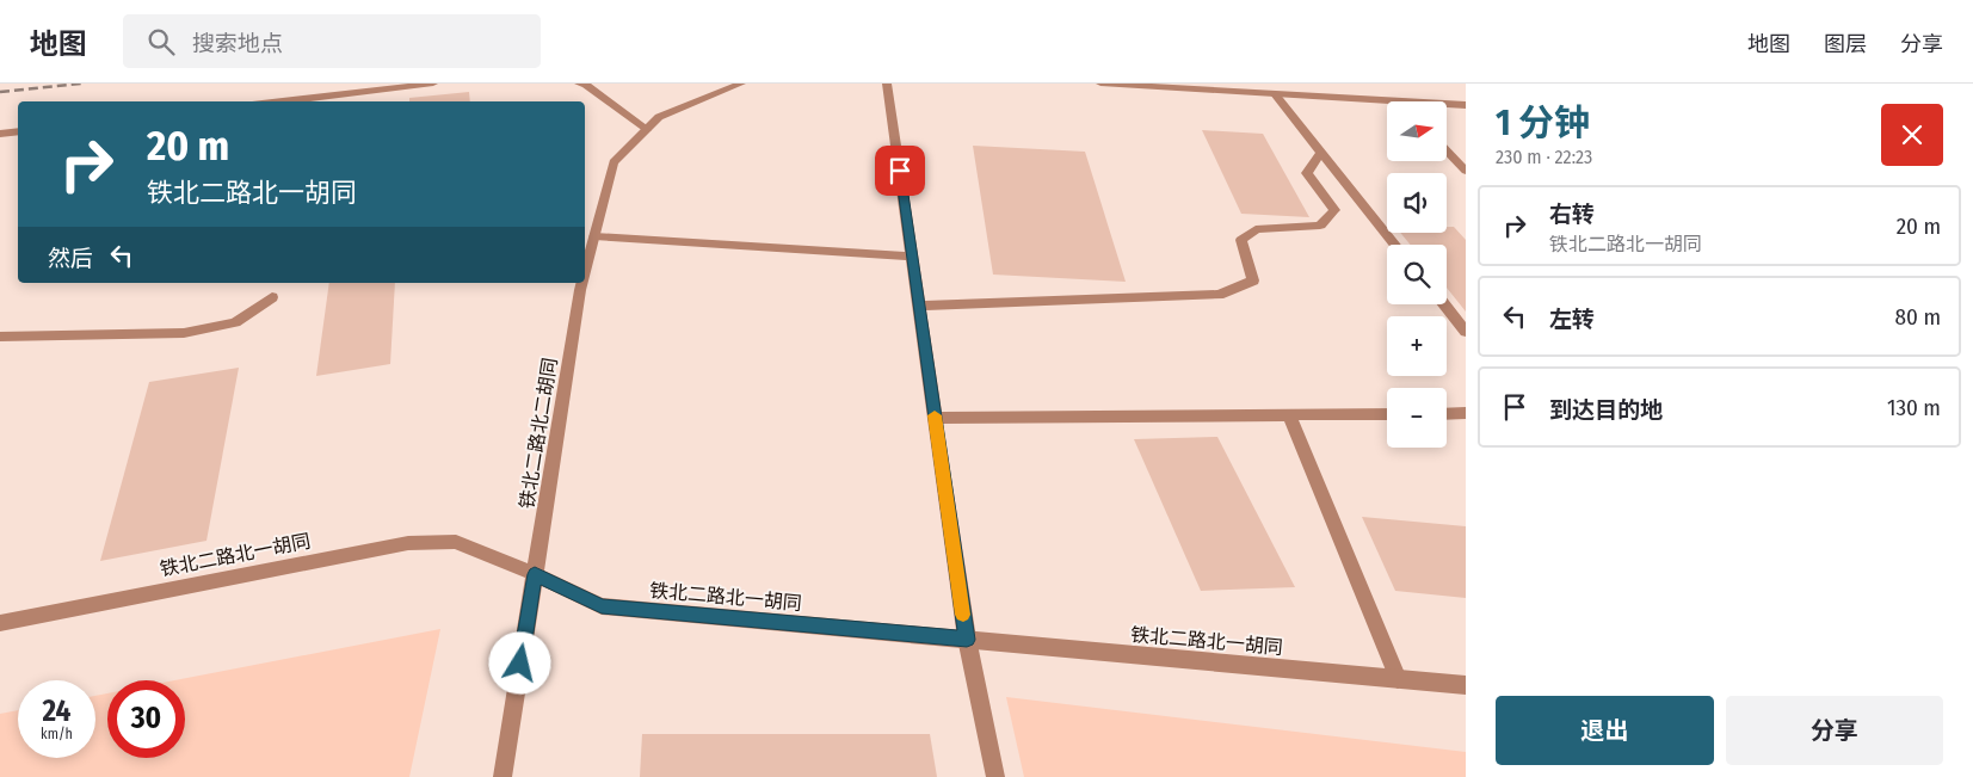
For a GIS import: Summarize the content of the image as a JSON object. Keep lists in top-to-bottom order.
{
  "streets": {
    "street": ["铁北二路北二胡同", "铁北二路北一胡同"]
  },
  "crossings": [
    ["铁北二路北二胡同", "铁北二路北一胡同"]
  ],
  "north": "right",
  "page": {
    "header": "地图",
    "search": "搜索地点",
    "nav": ["地图", "图层", "分享"],
    "heading": ["1 分钟", "230 m · 22:23"],
    "map_buttons": ["+", "−"],
    "turn": ["20 m", "铁北二路北一胡同"],
    "list": [
      {
        "name": "右转",
        "note": "铁北二路北一胡同",
        "value": "20 m"
      },
      {
        "name": "左转",
        "value": "80 m"
      },
      {
        "name": "到达目的地",
        "value": "130 m"
      }
    ],
    "then": "然后",
    "speed": "24 km/h",
    "limit": "30",
    "buttons": ["退出", "分享"]
  }
}
